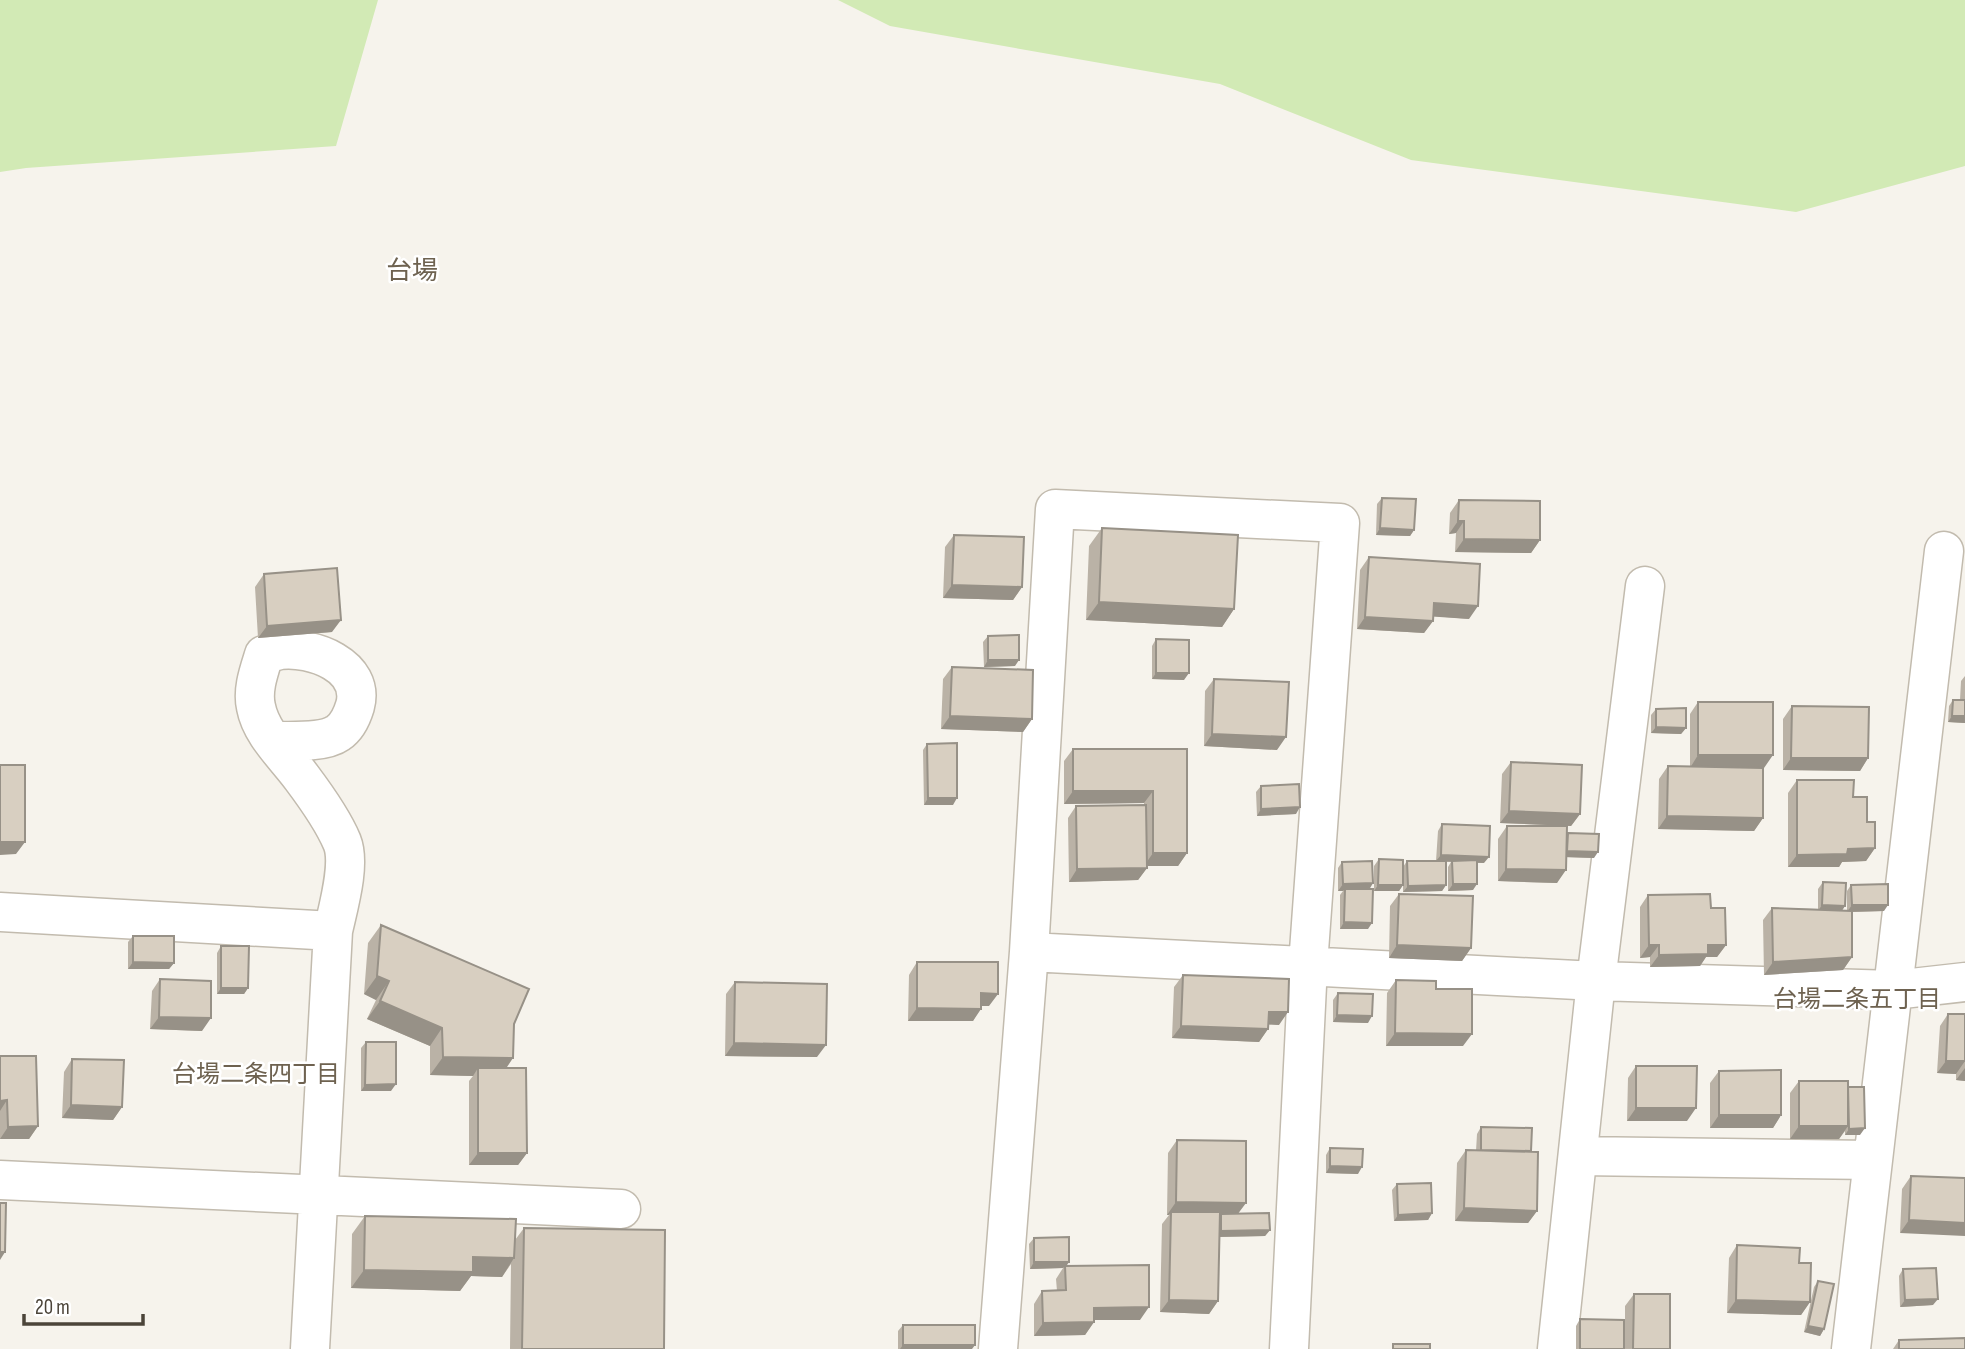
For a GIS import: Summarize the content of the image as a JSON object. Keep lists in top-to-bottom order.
{
  "districts": ["台場", "台場二条五丁目", "台場二条四丁目"],
  "scale_bar": "20 m"
}
